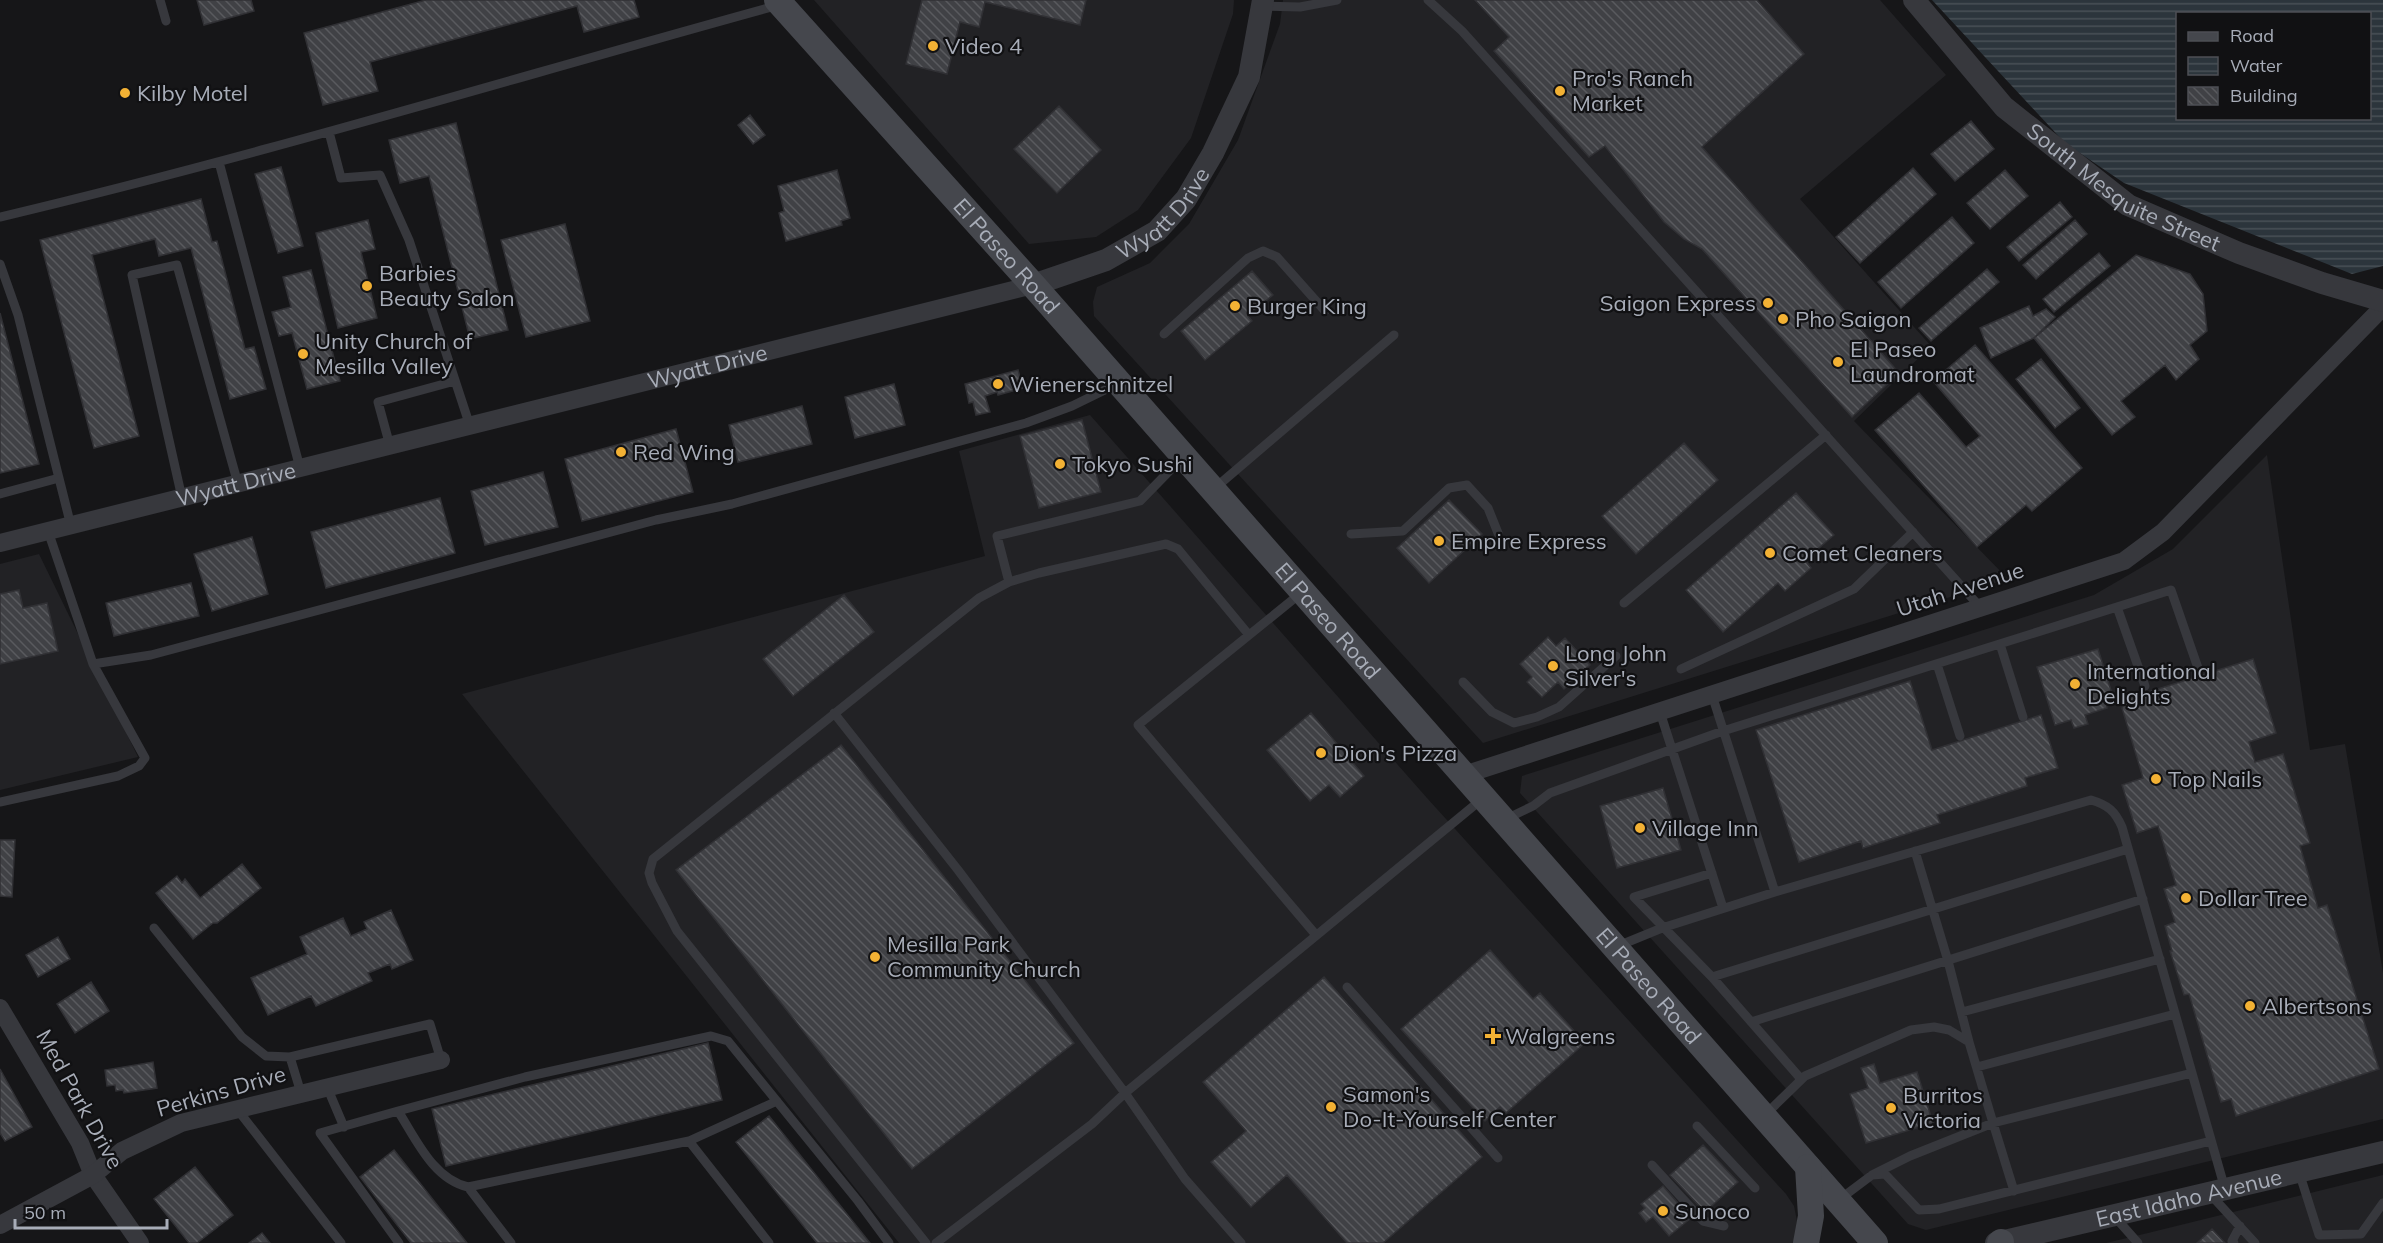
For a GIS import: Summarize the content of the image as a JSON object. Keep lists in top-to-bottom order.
{
  "streets": {
    "main road": ["El Paseo Road"],
    "street": [
      "South Mesquite Street",
      "Wyatt Drive",
      "Utah Avenue",
      "Perkins Drive",
      "Med Park Drive",
      "East Idaho Avenue"
    ]
  },
  "crossings": [
    ["Wyatt Drive", "El Paseo Road"],
    ["El Paseo Road", "Utah Avenue"],
    ["Perkins Drive", "Med Park Drive"]
  ],
  "places": {
    "other": [
      "Video 4",
      "Pro's Ranch Market",
      "Kilby Motel",
      "Barbies Beauty Salon",
      "Saigon Express",
      "Burger King",
      "Pho Saigon",
      "Unity Church of Mesilla Valley",
      "El Paseo Laundromat",
      "Wienerschnitzel",
      "Red Wing",
      "Tokyo Sushi",
      "Empire Express",
      "Comet Cleaners",
      "Long John Silver's",
      "International Delights",
      "Dion's Pizza",
      "Top Nails",
      "Village Inn",
      "Dollar Tree",
      "Mesilla Park Community Church",
      "Albertsons",
      "Samon's Do-It-Yourself Center",
      "Burritos Victoria",
      "Sunoco"
    ],
    "health": ["Walgreens"]
  },
  "legend": ["Road", "Water", "Building"],
  "scale_bar": "50 m"
}
